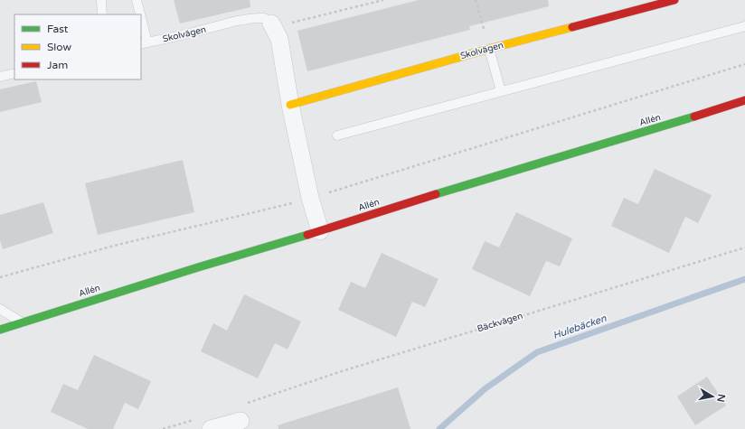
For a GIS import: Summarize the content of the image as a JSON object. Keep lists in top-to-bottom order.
{
  "streets": {
    "street": ["Skolvägen", "Allén"],
    "path": ["Bäckvägen"]
  },
  "crossings": [
    ["Skolvägen", "Allén"]
  ],
  "water": ["Hulebäcken"],
  "legend": ["Fast", "Slow", "Jam"],
  "north": "right"
}
